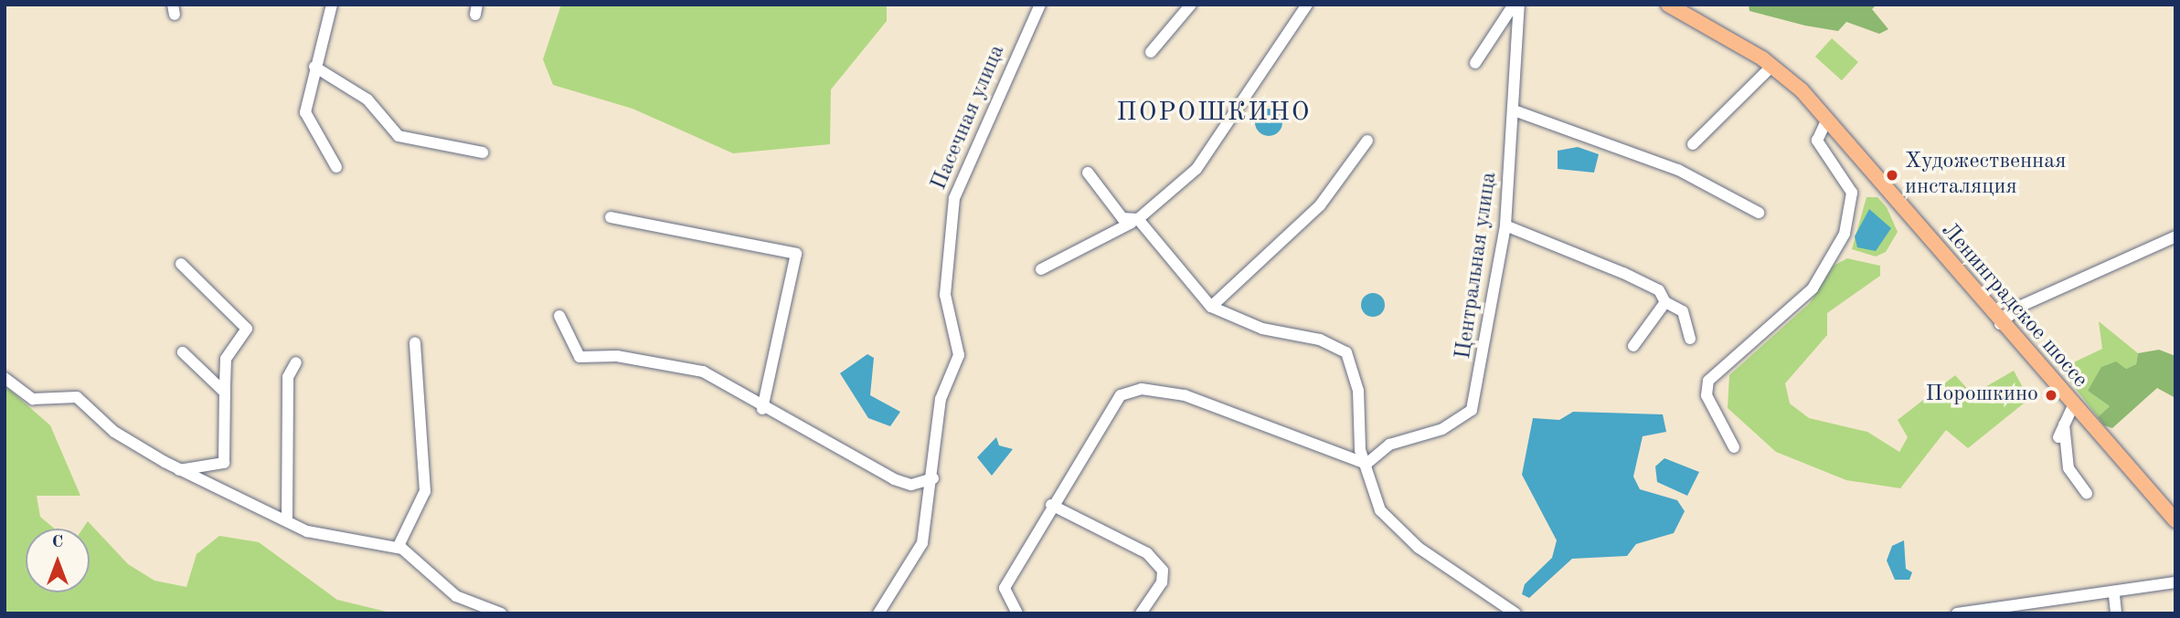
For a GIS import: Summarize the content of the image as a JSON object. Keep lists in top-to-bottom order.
{
  "streets": {
    "main road": ["Ленинградское шоссе"],
    "street": ["Пасечная улица", "Центральная улица"]
  },
  "districts": ["ПОРОШКИНО"],
  "places": ["Художественная инсталяция", "Порошкино"],
  "north": "top"
}
